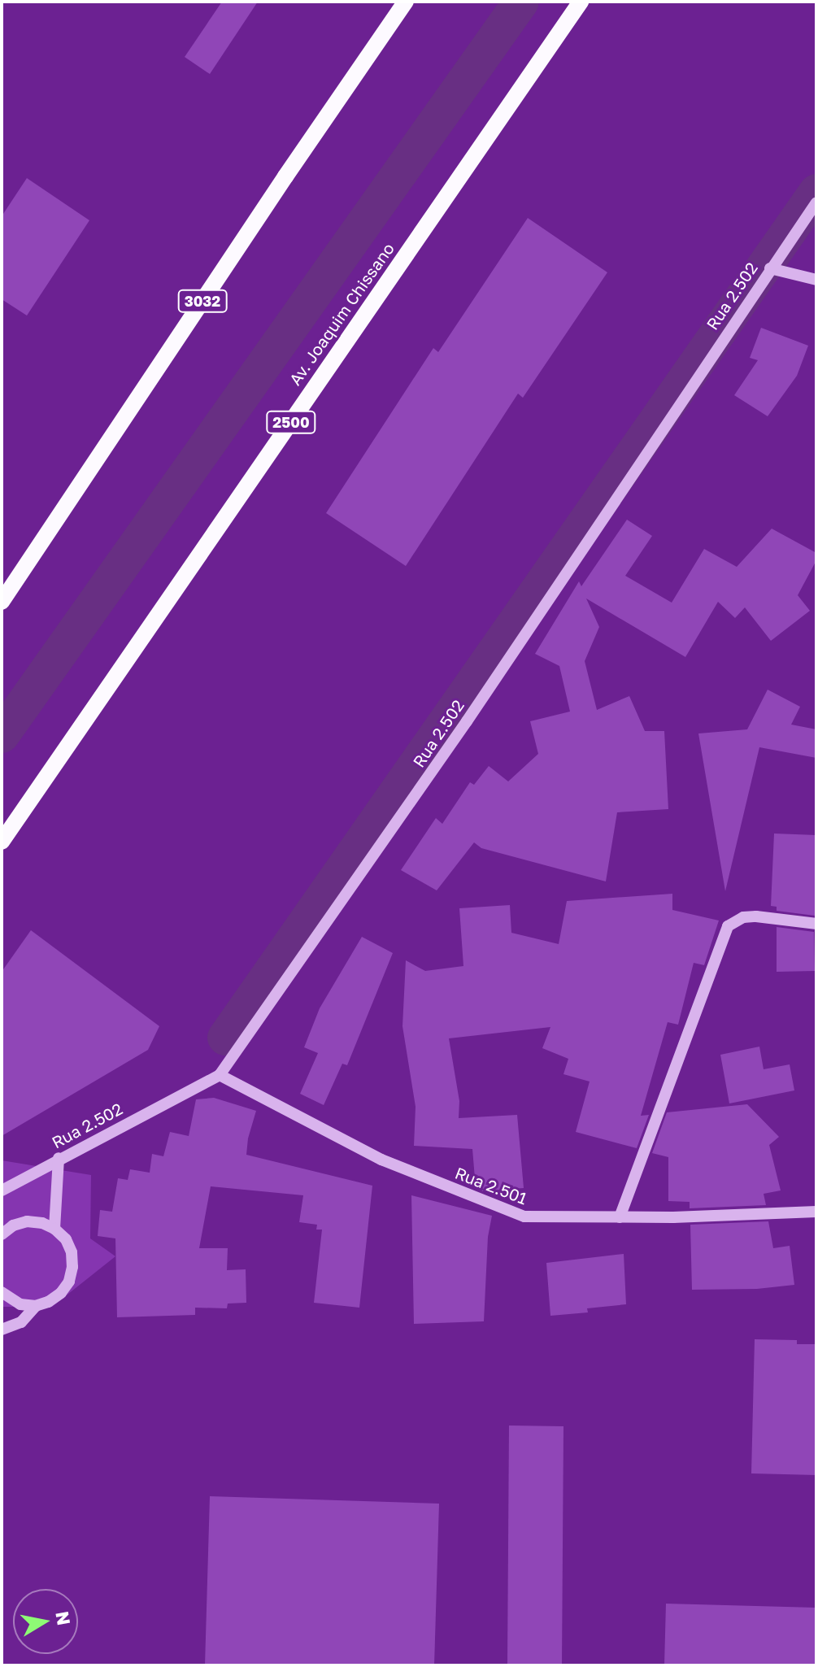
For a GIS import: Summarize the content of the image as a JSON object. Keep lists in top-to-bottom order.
{
  "streets": {
    "main road": ["3032", "Av. Joaquim Chissano", "2500"],
    "street": ["Rua 2.502", "Rua 2.501"]
  },
  "crossings": [
    ["Rua 2.502", "Rua 2.501"]
  ],
  "north": "right"
}
